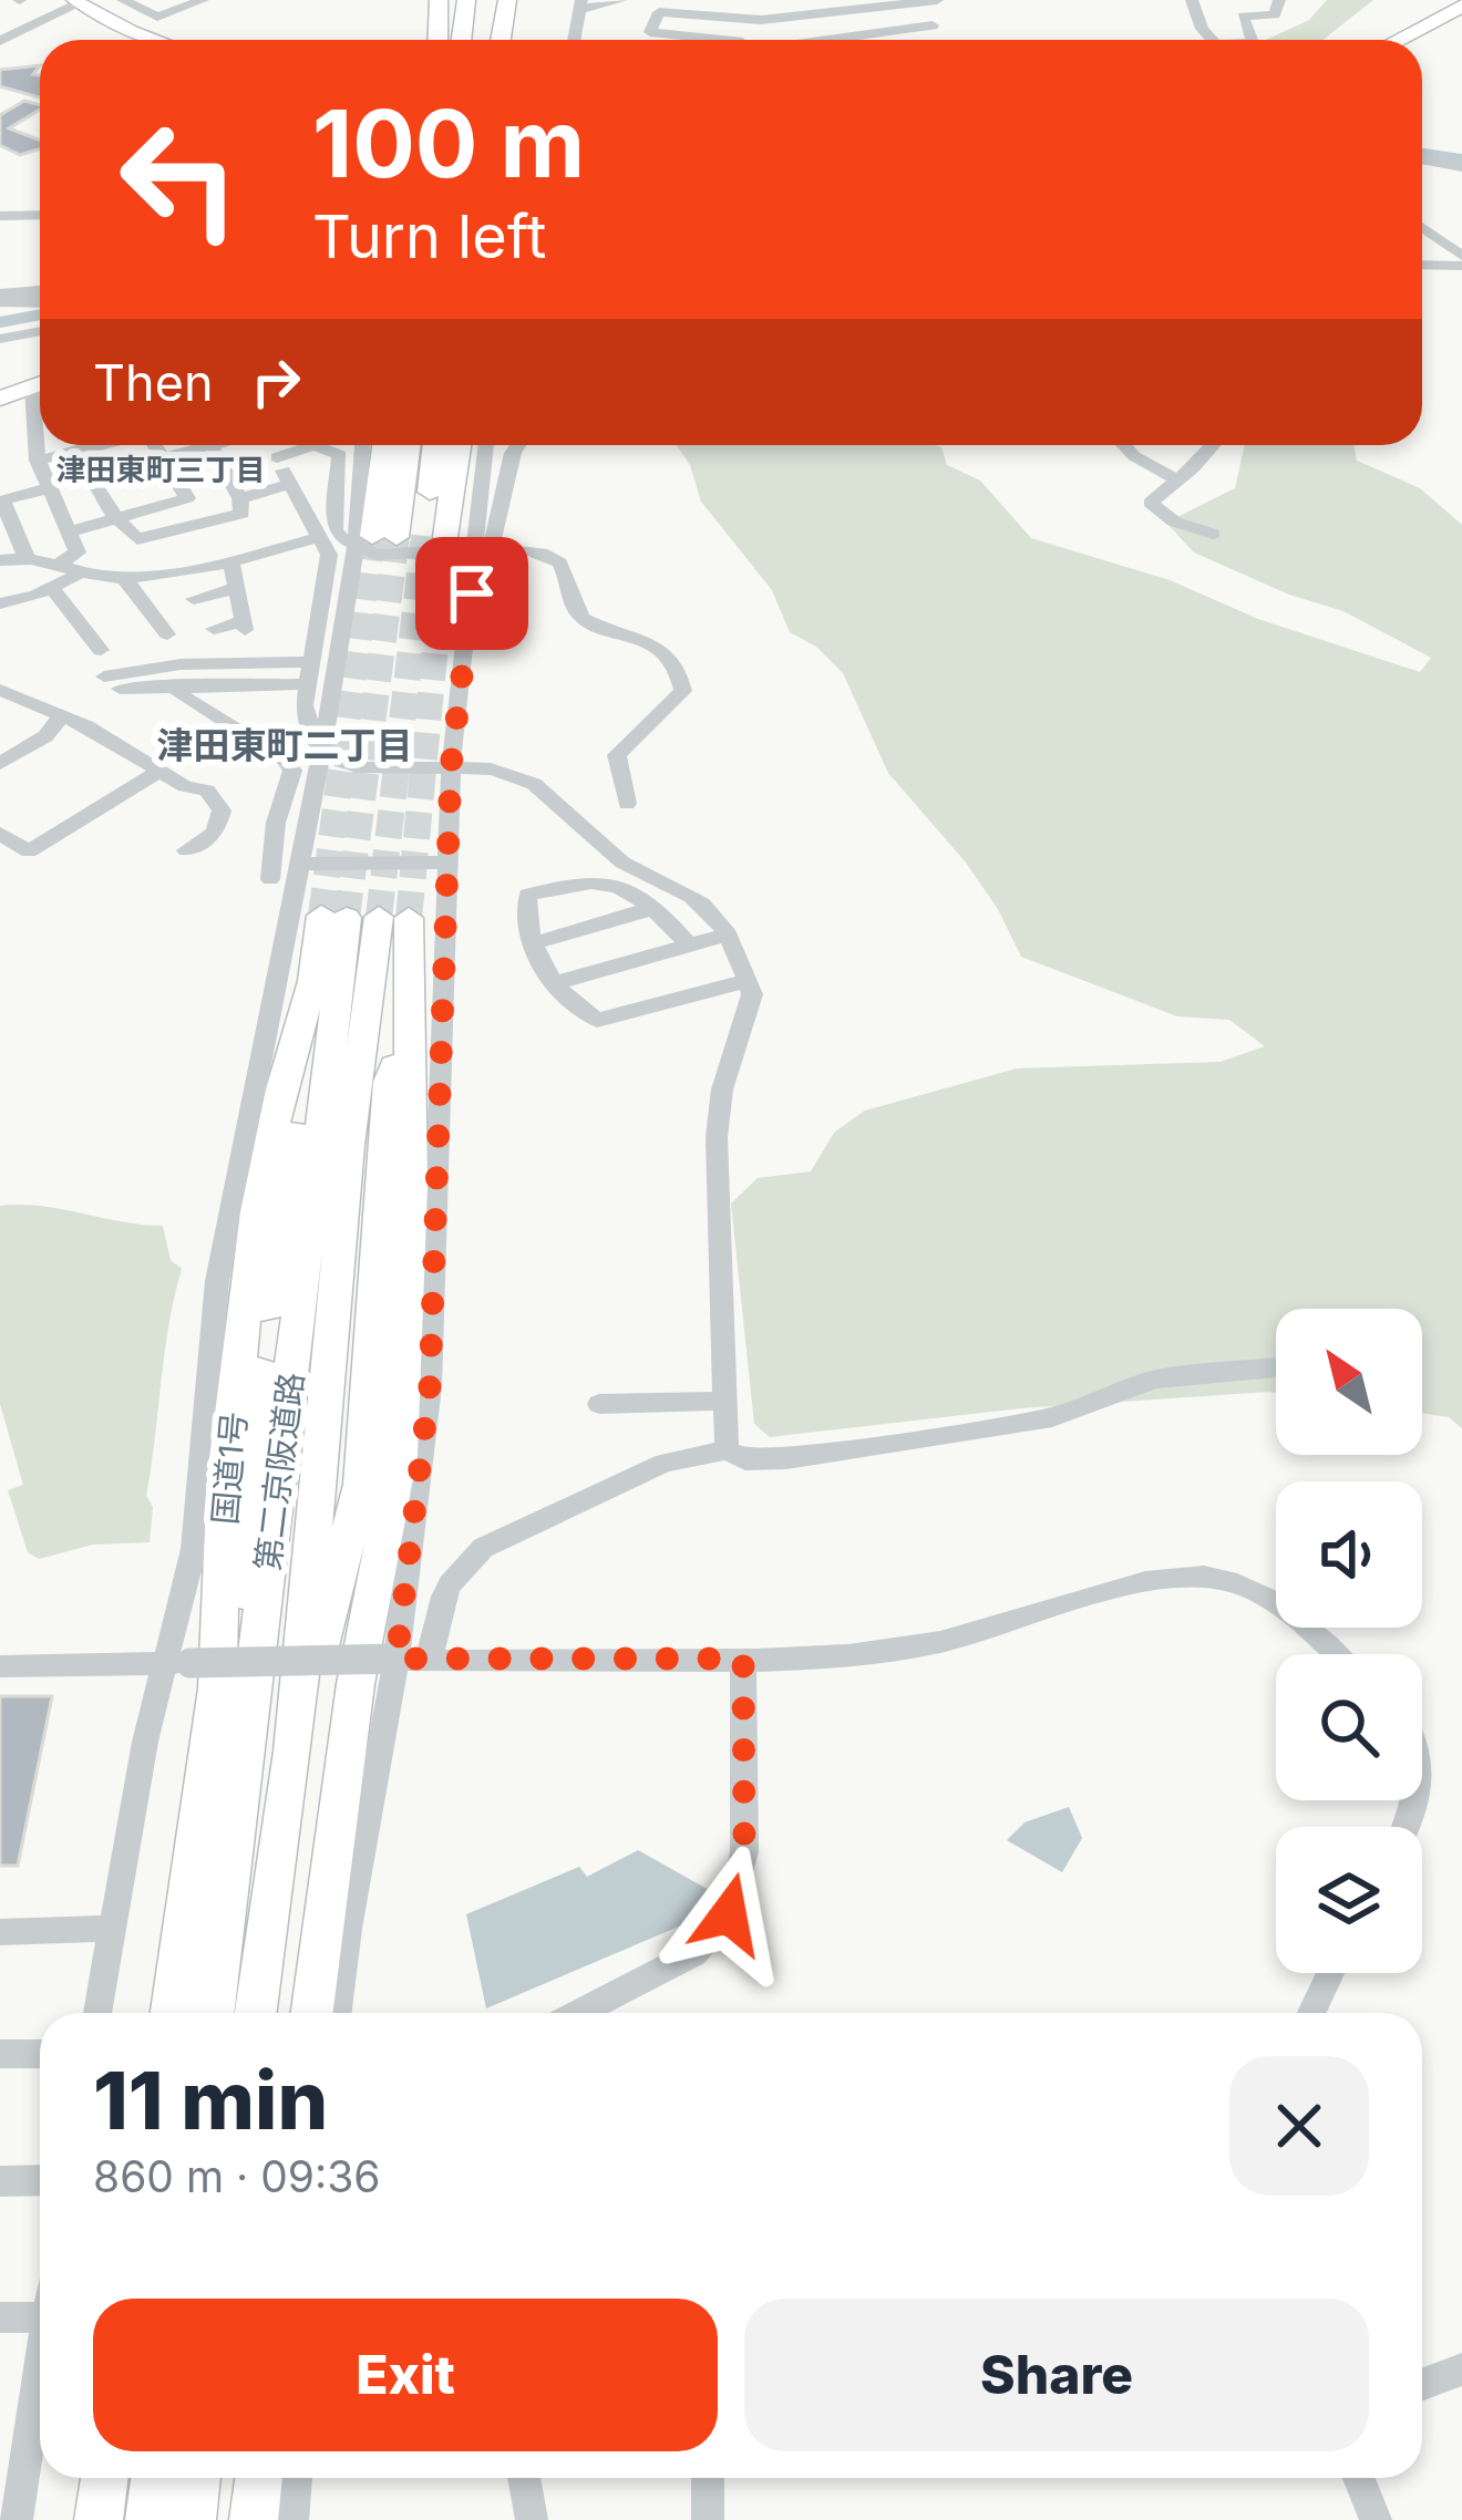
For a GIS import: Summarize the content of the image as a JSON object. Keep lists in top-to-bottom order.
{
  "streets": {
    "highway": ["国道1号", "第二京阪道路"]
  },
  "crossings": [
    ["国道1号", "第二京阪道路"]
  ],
  "districts": ["津田東町三丁目", "津田東町二丁目"],
  "north": "top left",
  "page": {
    "turn": ["100 m", "Turn left"],
    "then": "Then",
    "heading": ["11 min", "860 m · 09:36"],
    "buttons": ["Exit", "Share"]
  }
}
